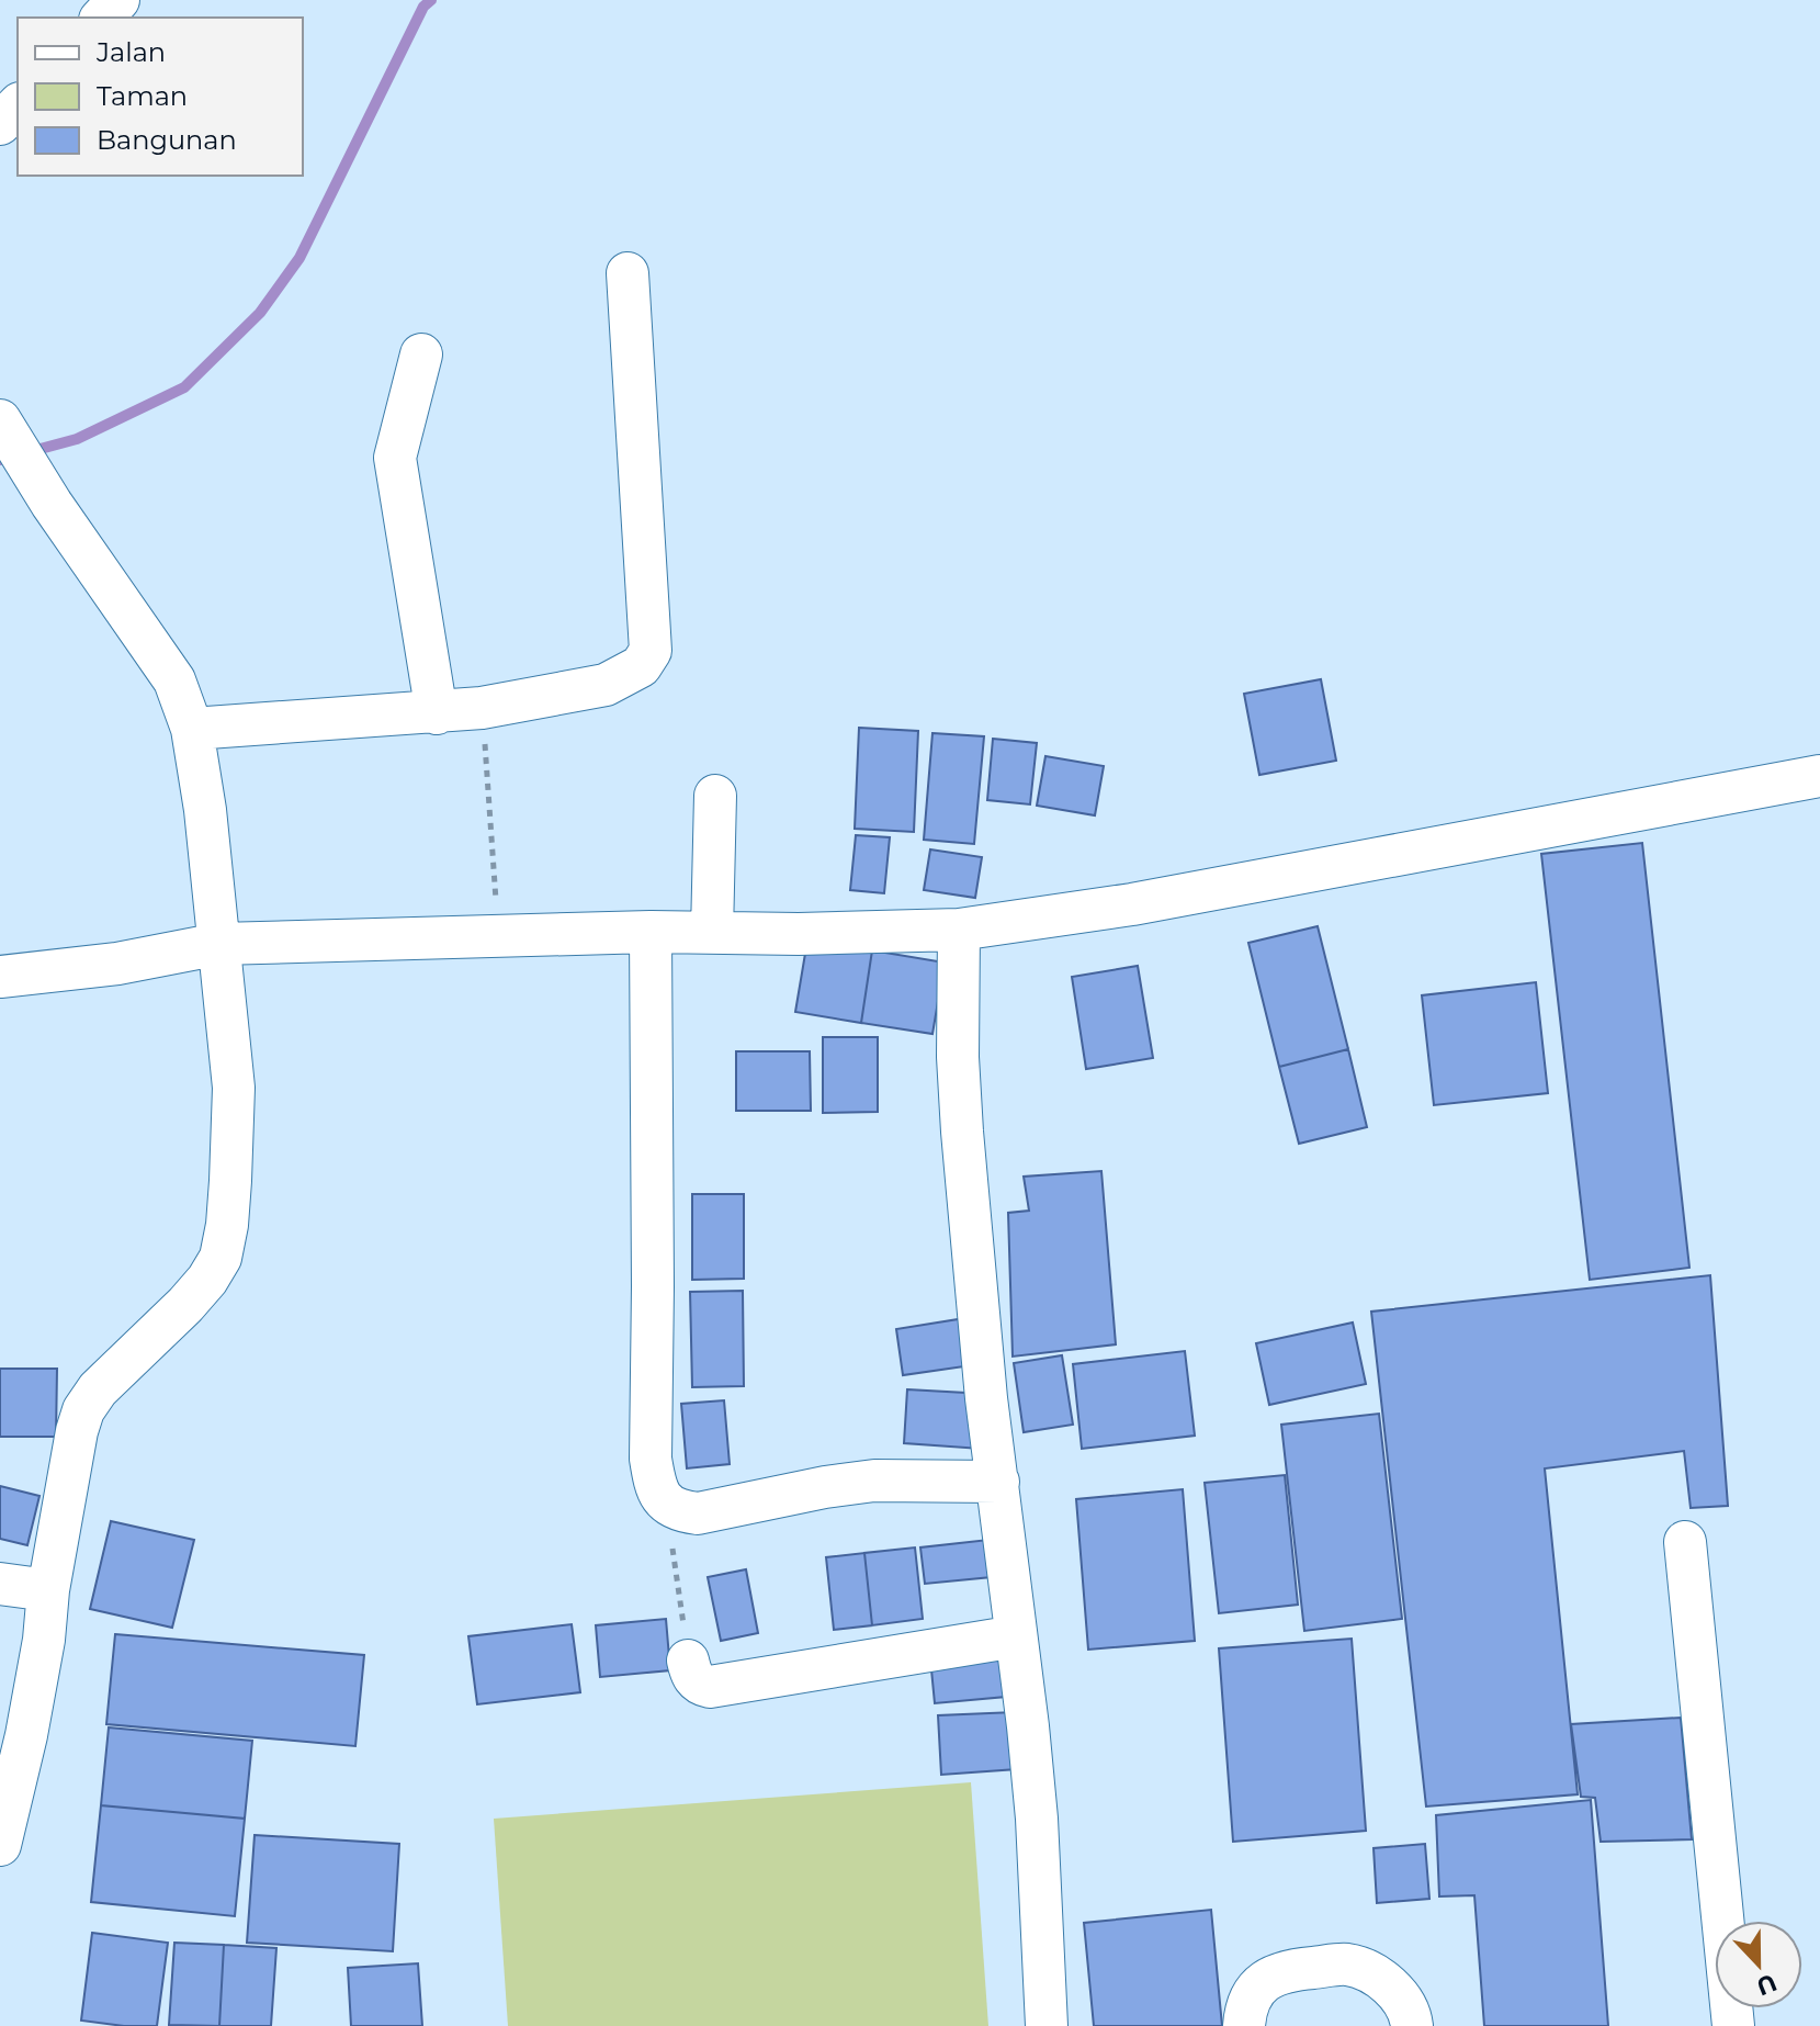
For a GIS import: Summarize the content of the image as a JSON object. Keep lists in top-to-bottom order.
{
  "legend": ["Jalan", "Taman", "Bangunan"],
  "north": "bottom"
}
